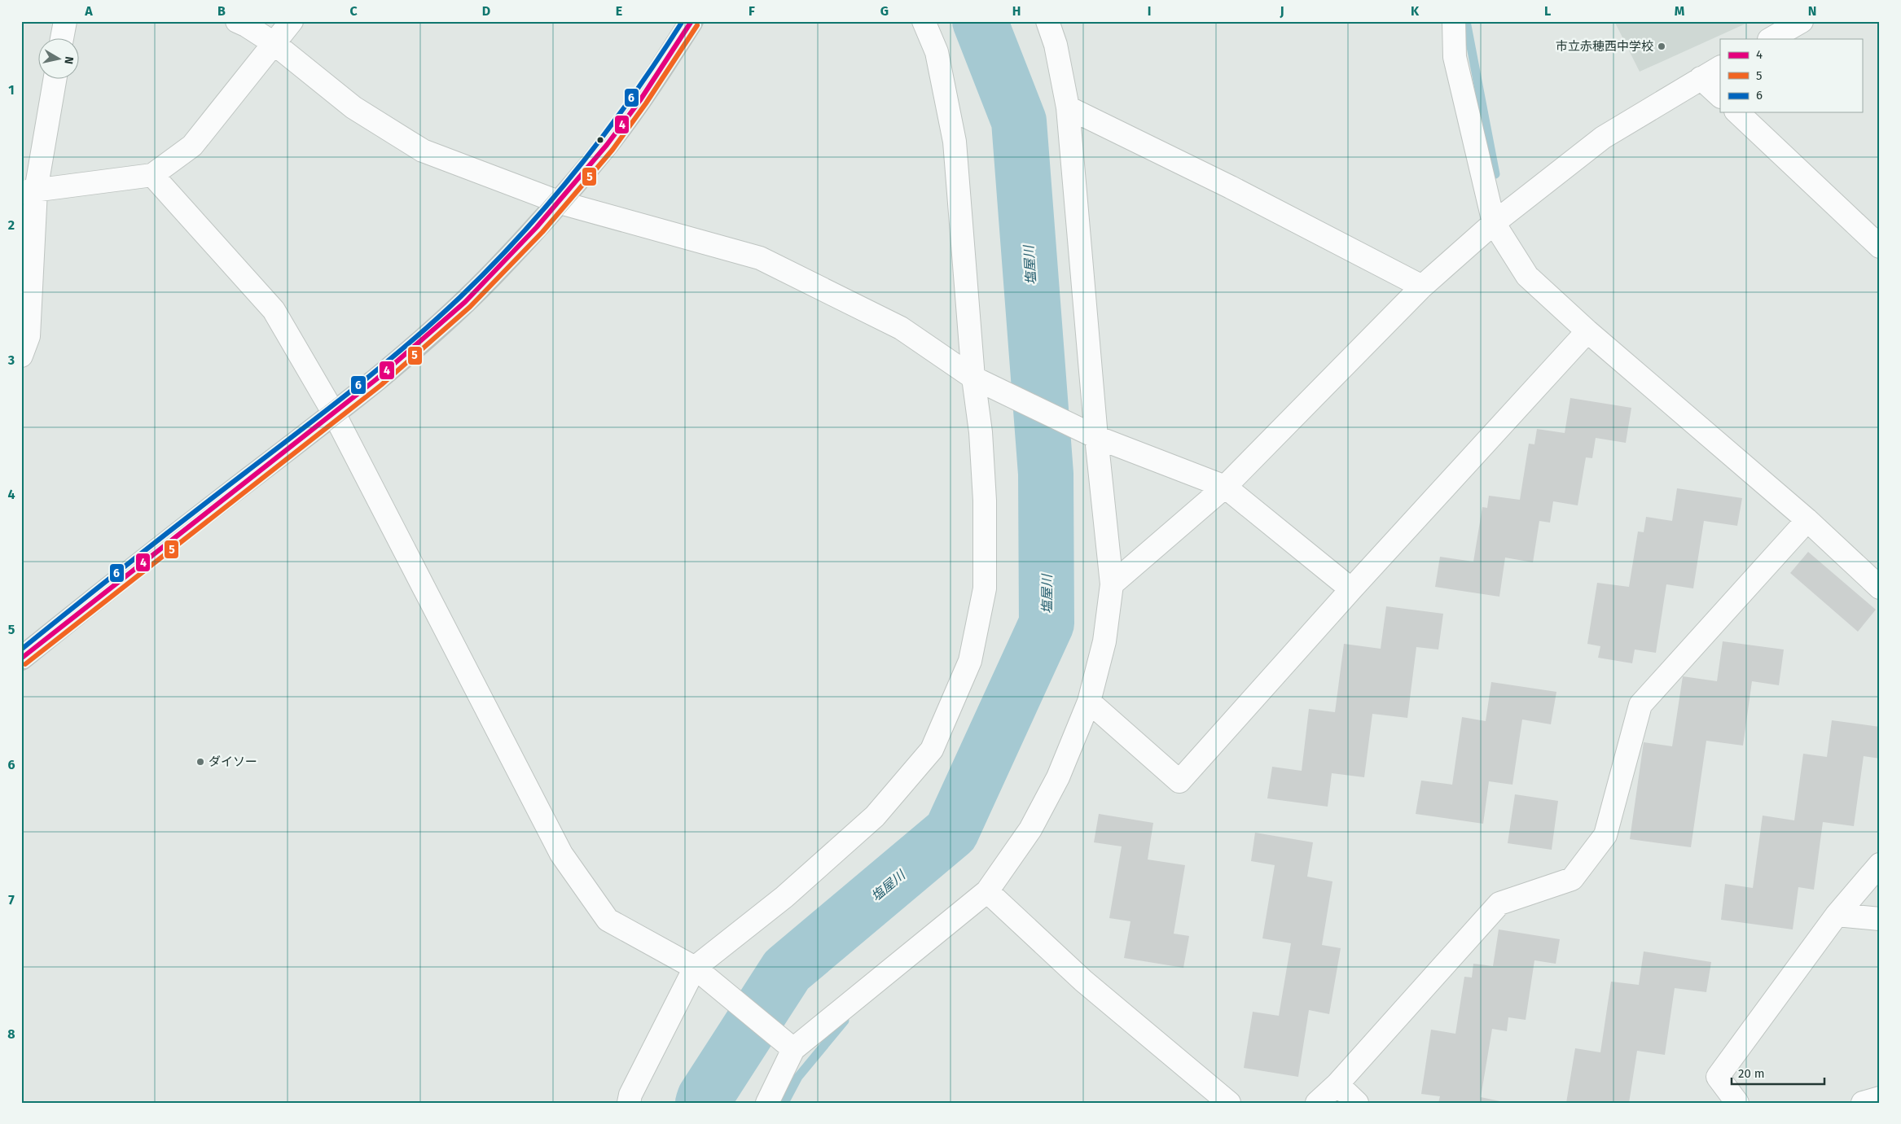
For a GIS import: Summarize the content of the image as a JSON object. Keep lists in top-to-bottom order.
{
  "water": ["塩屋川"],
  "places": ["市立赤穂西中学校", "ダイソー"],
  "lines": ["transit line 4", "transit line 6", "transit line 5"],
  "legend": ["4", "5", "6"],
  "scale_bar": "20 m",
  "north": "right",
  "grid": {
    "columns": [
      "A",
      "B",
      "C",
      "D",
      "E",
      "F",
      "G",
      "H",
      "I",
      "J",
      "K",
      "L",
      "M",
      "N"
    ],
    "rows": [
      "1",
      "2",
      "3",
      "4",
      "5",
      "6",
      "7",
      "8"
    ]
  }
}
